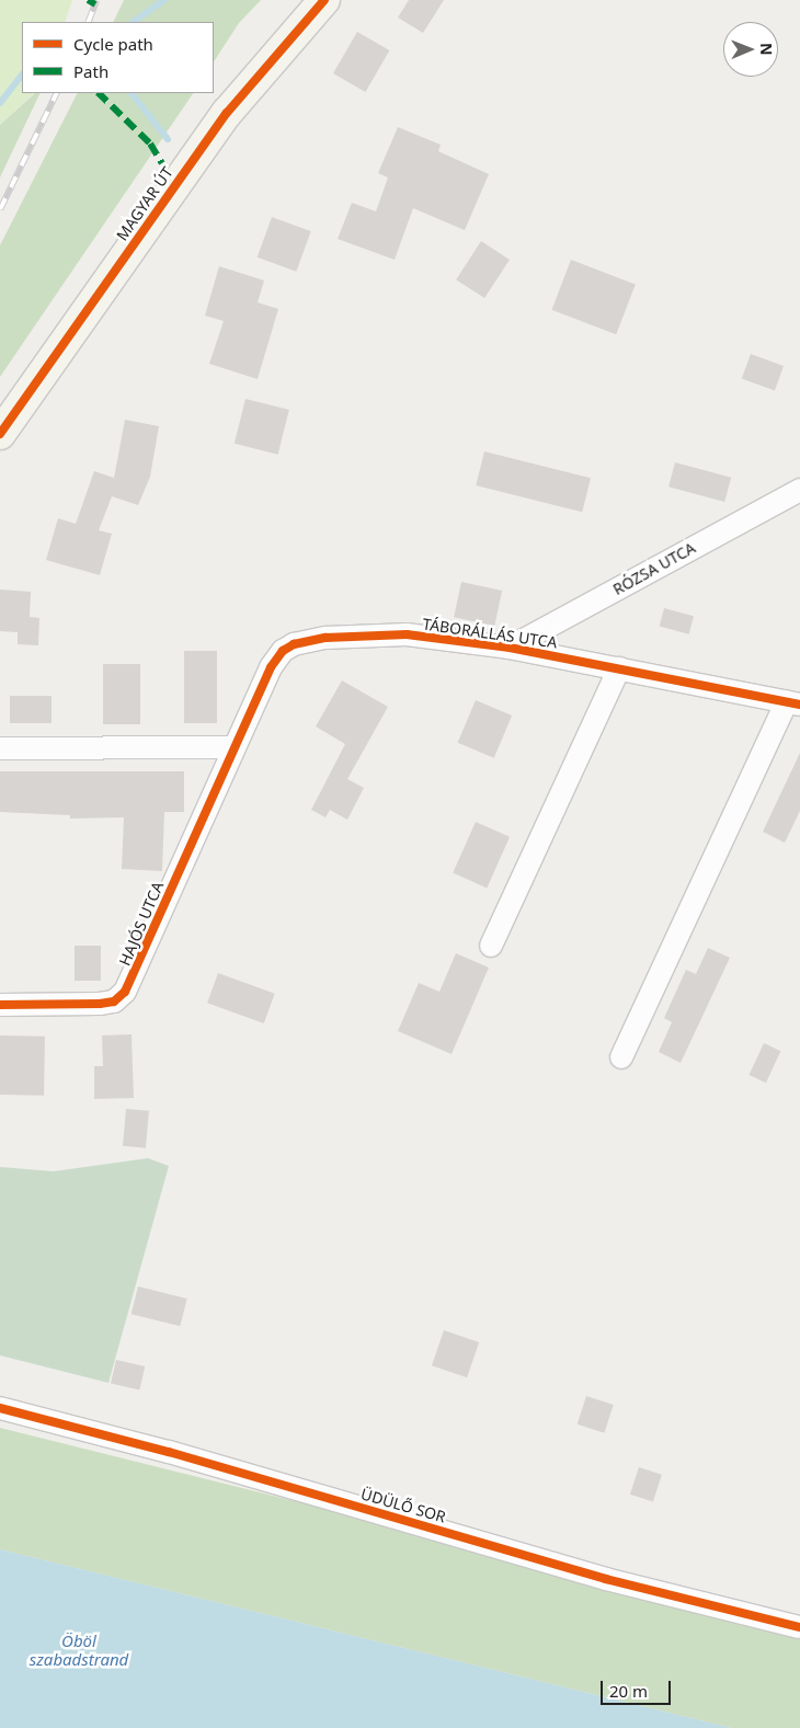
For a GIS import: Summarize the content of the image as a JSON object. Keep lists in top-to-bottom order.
{
  "streets": {
    "street": [
      "MAGYAR ÚT",
      "RÓZSA UTCA",
      "TÁBORÁLLÁS UTCA",
      "HAJÓS UTCA",
      "ÜDÜLŐ SOR"
    ]
  },
  "crossings": [
    ["RÓZSA UTCA", "TÁBORÁLLÁS UTCA"],
    ["TÁBORÁLLÁS UTCA", "HAJÓS UTCA"]
  ],
  "water": ["Öböl szabadstrand"],
  "legend": ["Cycle path", "Path"],
  "scale_bar": "20 m",
  "north": "right"
}
